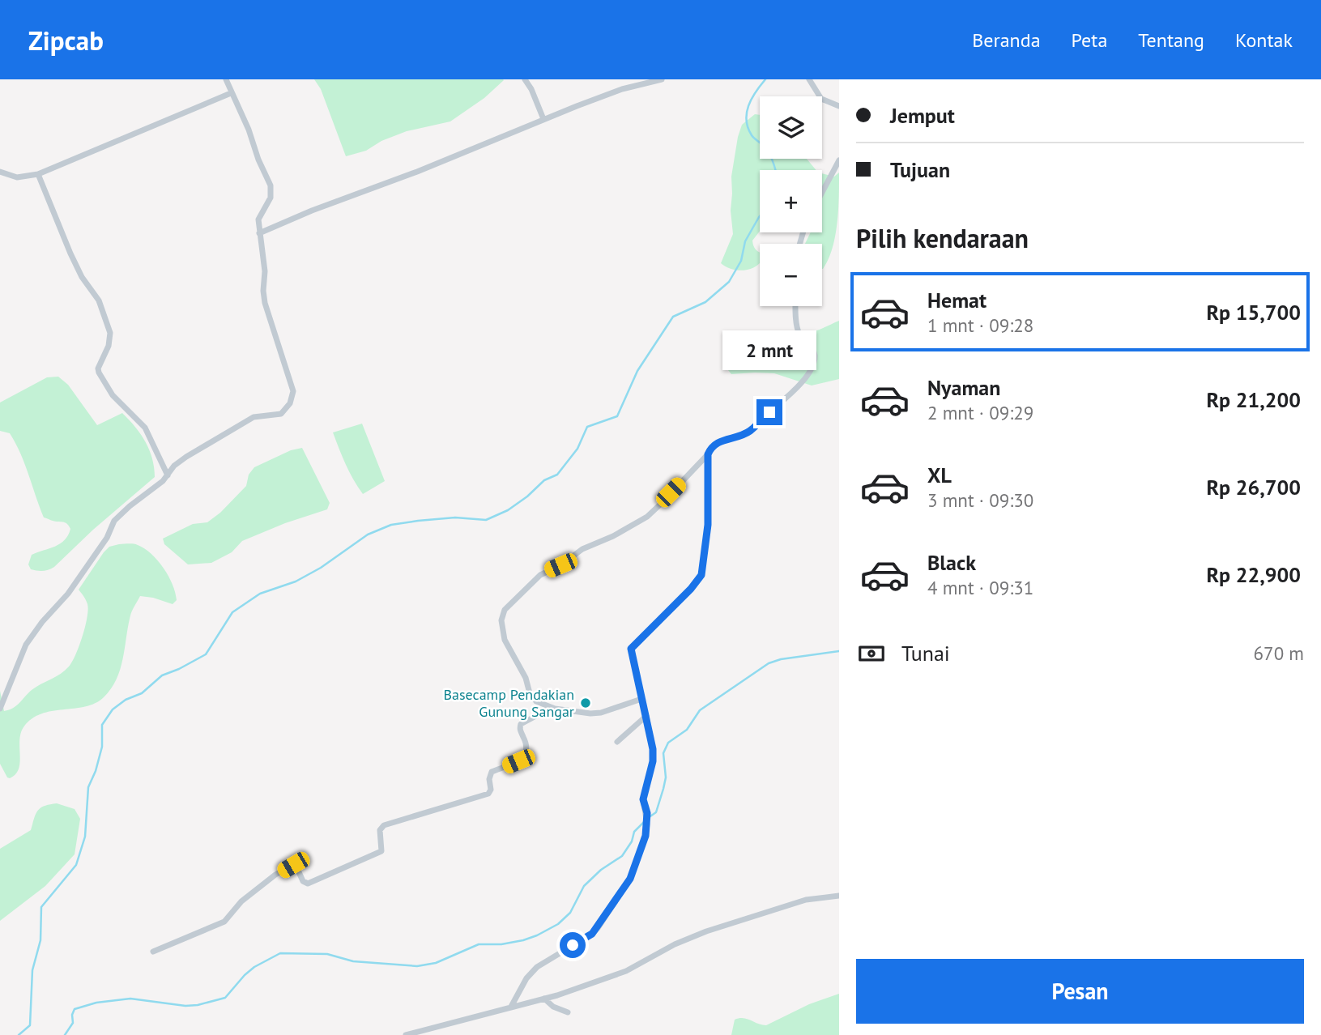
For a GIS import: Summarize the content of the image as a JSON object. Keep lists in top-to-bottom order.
{
  "places": ["Basecamp Pendakian Gunung Sangar"],
  "page": {
    "header": "Zipcab",
    "nav": [
      "Beranda",
      "Peta",
      "Tentang",
      "Kontak"
    ],
    "banner": ["Jemput", "Tujuan"],
    "map_buttons": ["+", "−"],
    "heading": "Pilih kendaraan",
    "list": [
      {
        "name": "Hemat",
        "note": "1 mnt · 09:28",
        "value": "Rp 15,700"
      },
      {
        "name": "Nyaman",
        "note": "2 mnt · 09:29",
        "value": "Rp 21,200"
      },
      {
        "name": "XL",
        "note": "3 mnt · 09:30",
        "value": "Rp 26,700"
      },
      {
        "name": "Black",
        "note": "4 mnt · 09:31",
        "value": "Rp 22,900"
      }
    ],
    "bubble": "2 mnt",
    "pay": ["Tunai", "670 m"],
    "buttons": "Pesan"
  }
}
